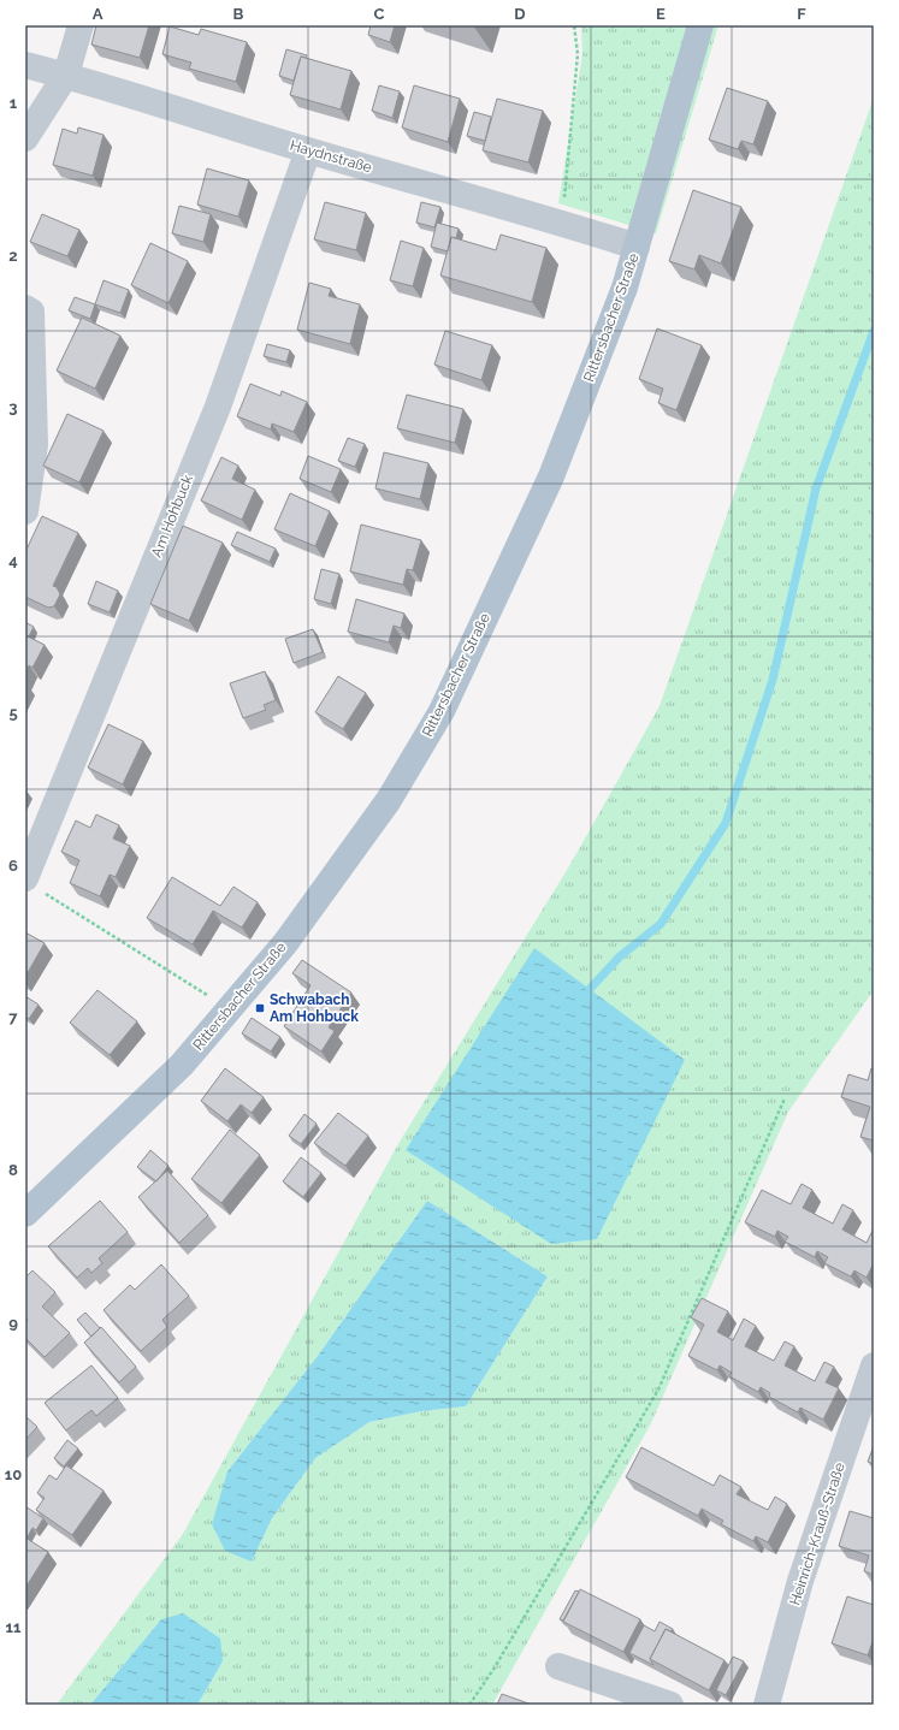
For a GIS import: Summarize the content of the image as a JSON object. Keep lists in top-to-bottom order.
{
  "streets": {
    "main road": ["Rittersbacher Straße"],
    "street": ["Haydnstraße", "Am Hohbuck", "Heinrich-Krauß-Straße"]
  },
  "crossings": [
    ["Haydnstraße", "Rittersbacher Straße"],
    ["Haydnstraße", "Am Hohbuck"]
  ],
  "places": {
    "transit": ["Schwabach Am Hohbuck"]
  },
  "grid": {
    "columns": [
      "A",
      "B",
      "C",
      "D",
      "E",
      "F"
    ],
    "rows": [
      "1",
      "2",
      "3",
      "4",
      "5",
      "6",
      "7",
      "8",
      "9",
      "10",
      "11"
    ]
  }
}
